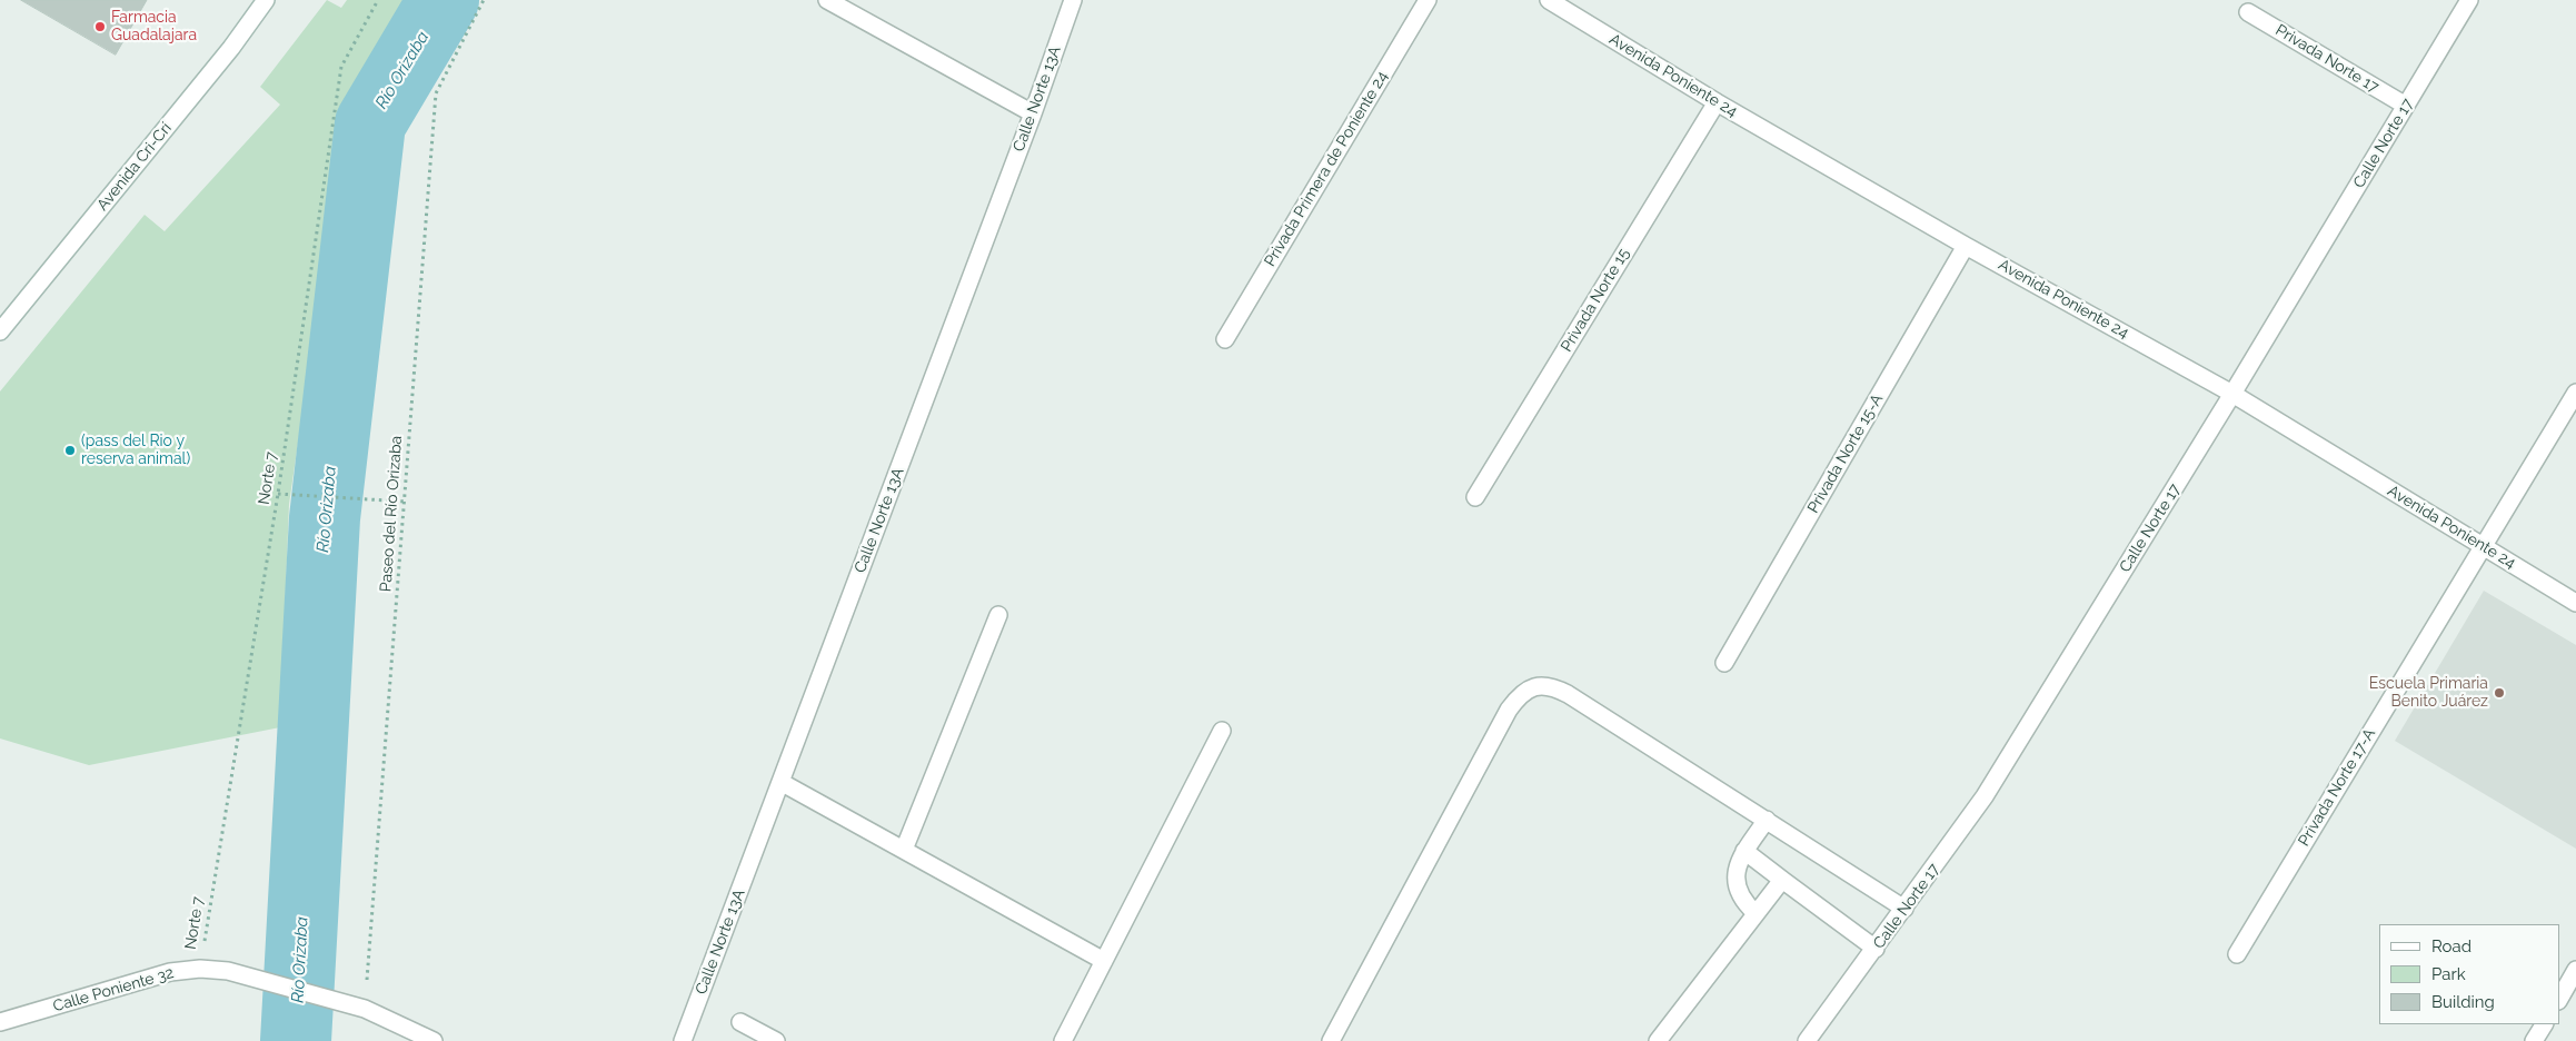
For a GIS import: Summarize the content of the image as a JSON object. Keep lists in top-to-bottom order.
{
  "streets": {
    "street": [
      "Privada Norte 17",
      "Avenida Poniente 24",
      "Calle Norte 13A",
      "Calle Norte 17",
      "Avenida Cri-Crí",
      "Privada Primera de Poniente 24",
      "Privada Norte 15",
      "Privada Norte 15-A",
      "Privada Norte 17-A",
      "Calle Poniente 32"
    ],
    "path": ["Norte 7", "Paseo del Río Orizaba"]
  },
  "crossings": [
    ["Privada Norte 17", "Calle Norte 17"],
    ["Avenida Poniente 24", "Calle Norte 17"],
    ["Avenida Poniente 24", "Privada Norte 15"],
    ["Avenida Poniente 24", "Privada Norte 15-A"],
    ["Avenida Poniente 24", "Privada Norte 17-A"],
    ["Norte 7", "Calle Poniente 32"],
    ["Paseo del Río Orizaba", "Calle Poniente 32"]
  ],
  "water": ["Río Orizaba"],
  "places": ["Farmacia Guadalajara", "(pass del Rio y reserva animal)", "Escuela Primaria Benito Juárez"],
  "legend": ["Road", "Park", "Building"]
}
